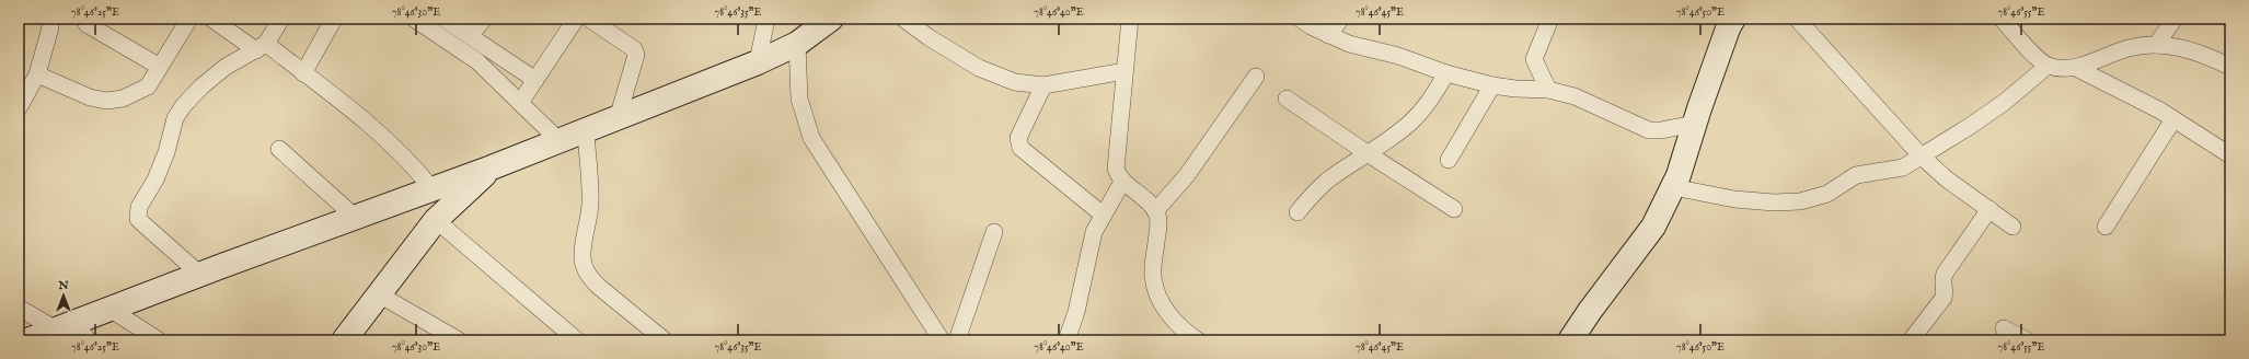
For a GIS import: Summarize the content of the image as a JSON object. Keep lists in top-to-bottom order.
{
  "north": "top",
  "coordinates": [
    "78°46'25\"E",
    "78°46'30\"E",
    "78°46'35\"E",
    "78°46'40\"E",
    "78°46'45\"E",
    "78°46'50\"E",
    "78°46'55\"E"
  ]
}
